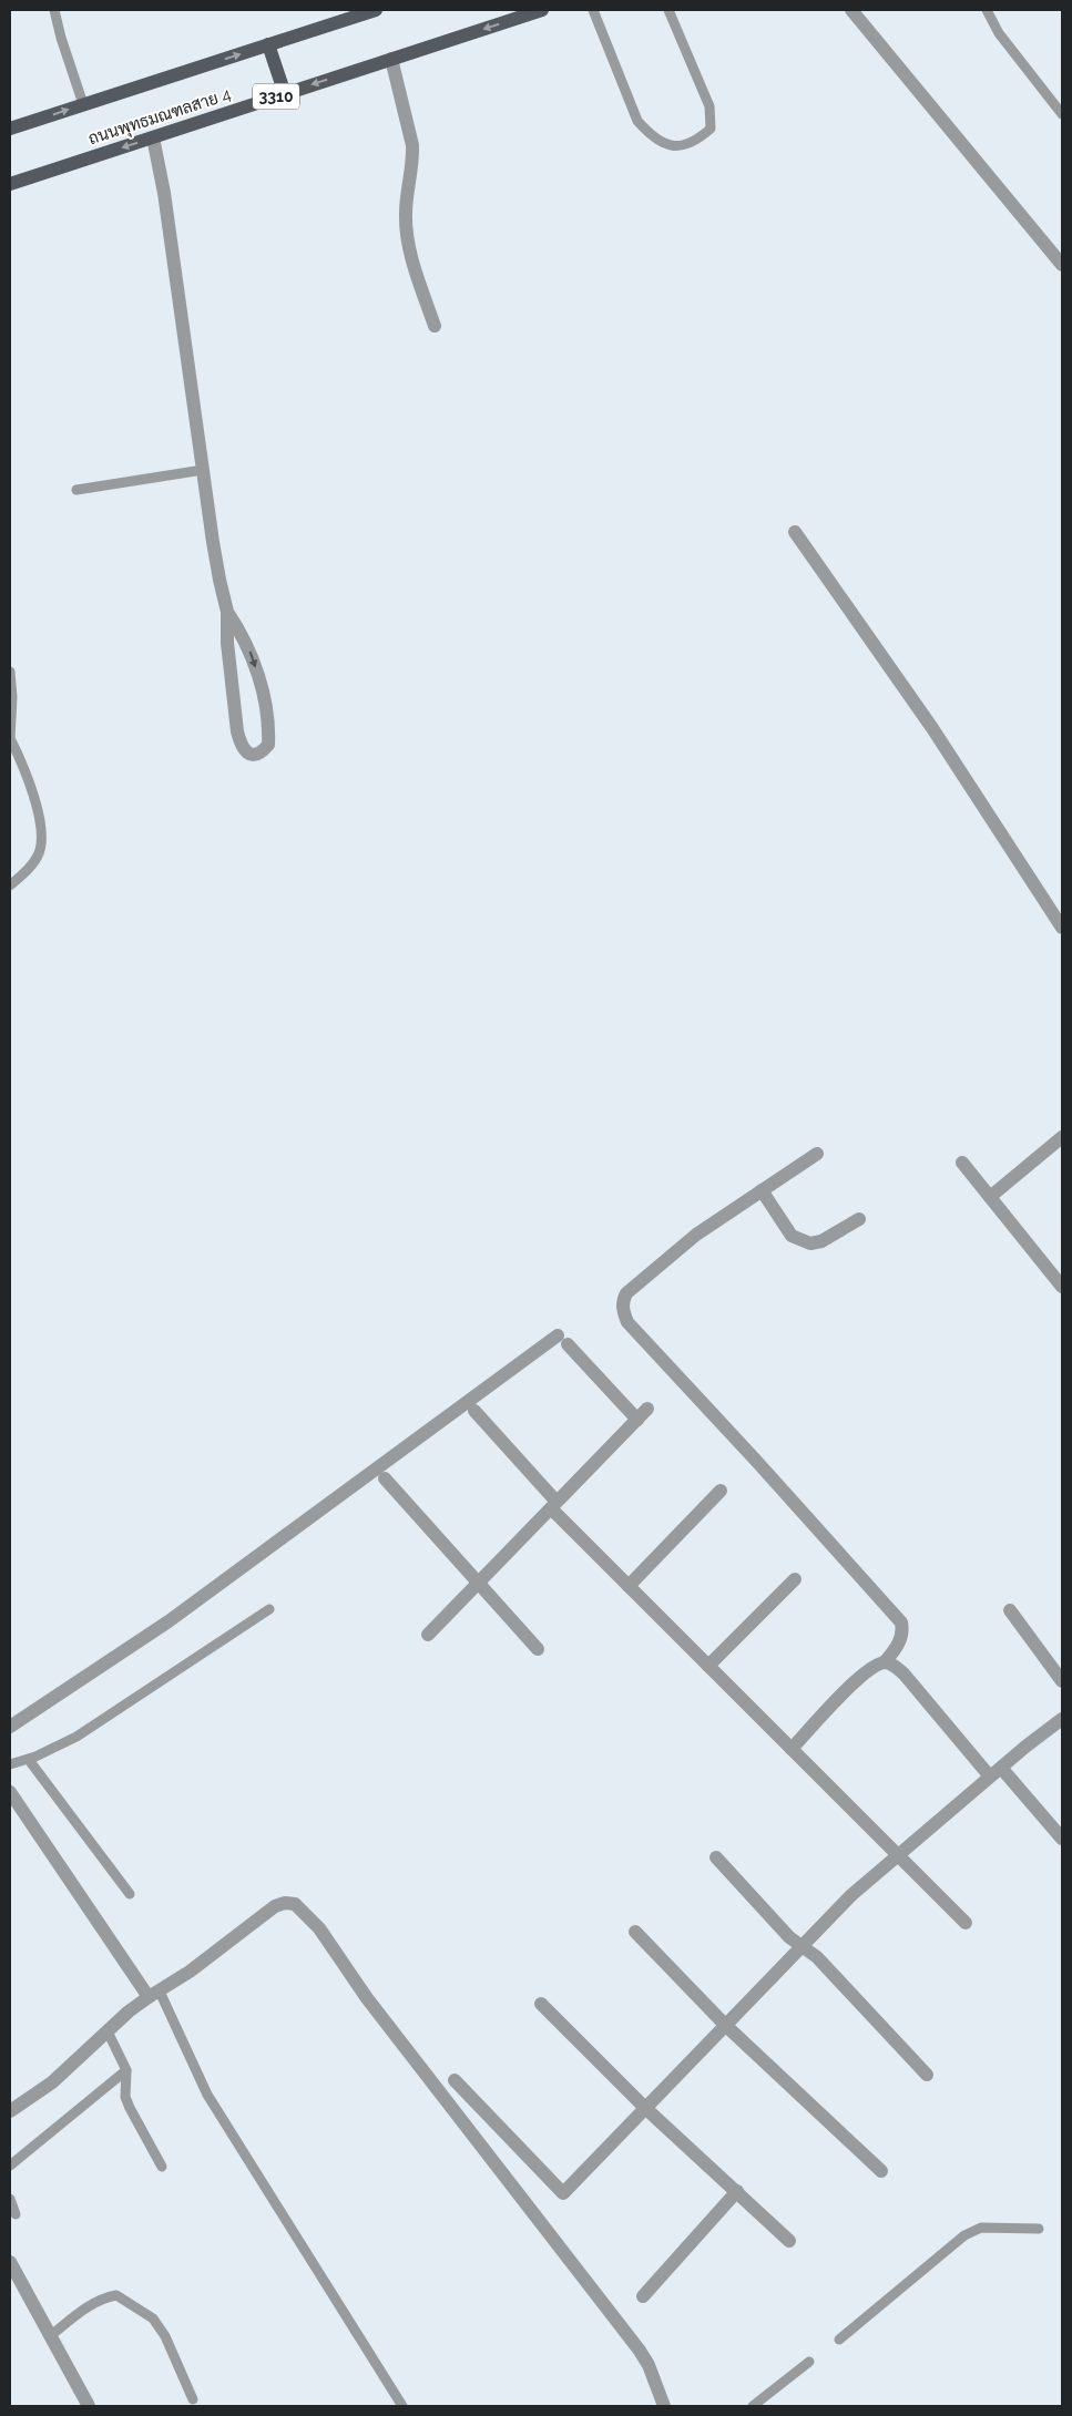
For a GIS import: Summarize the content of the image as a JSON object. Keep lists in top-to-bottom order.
{
  "streets": {
    "main road": ["3310", "ถนนพุทธมณฑลสาย 4"]
  }
}
